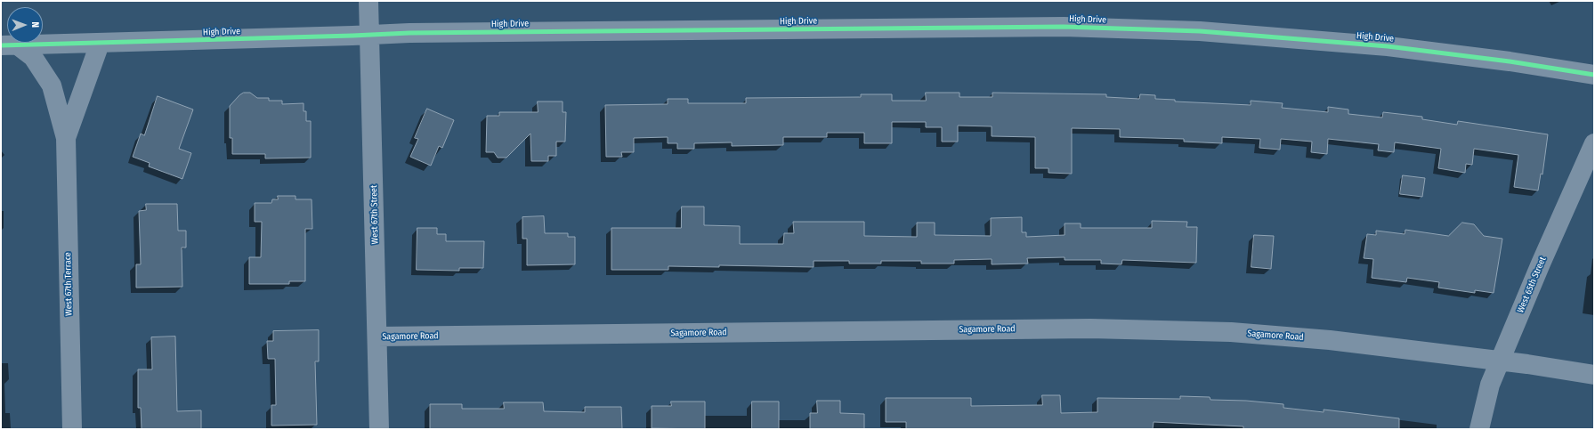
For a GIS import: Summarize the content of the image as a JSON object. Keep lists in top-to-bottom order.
{
  "streets": {
    "street": [
      "High Drive",
      "West 67th Street",
      "West 67th Terrace",
      "West 65th Street",
      "Sagamore Road"
    ]
  },
  "crossings": [
    ["High Drive", "West 67th Street"],
    ["High Drive", "West 67th Terrace"],
    ["West 67th Street", "Sagamore Road"],
    ["West 65th Street", "Sagamore Road"]
  ],
  "north": "right"
}
